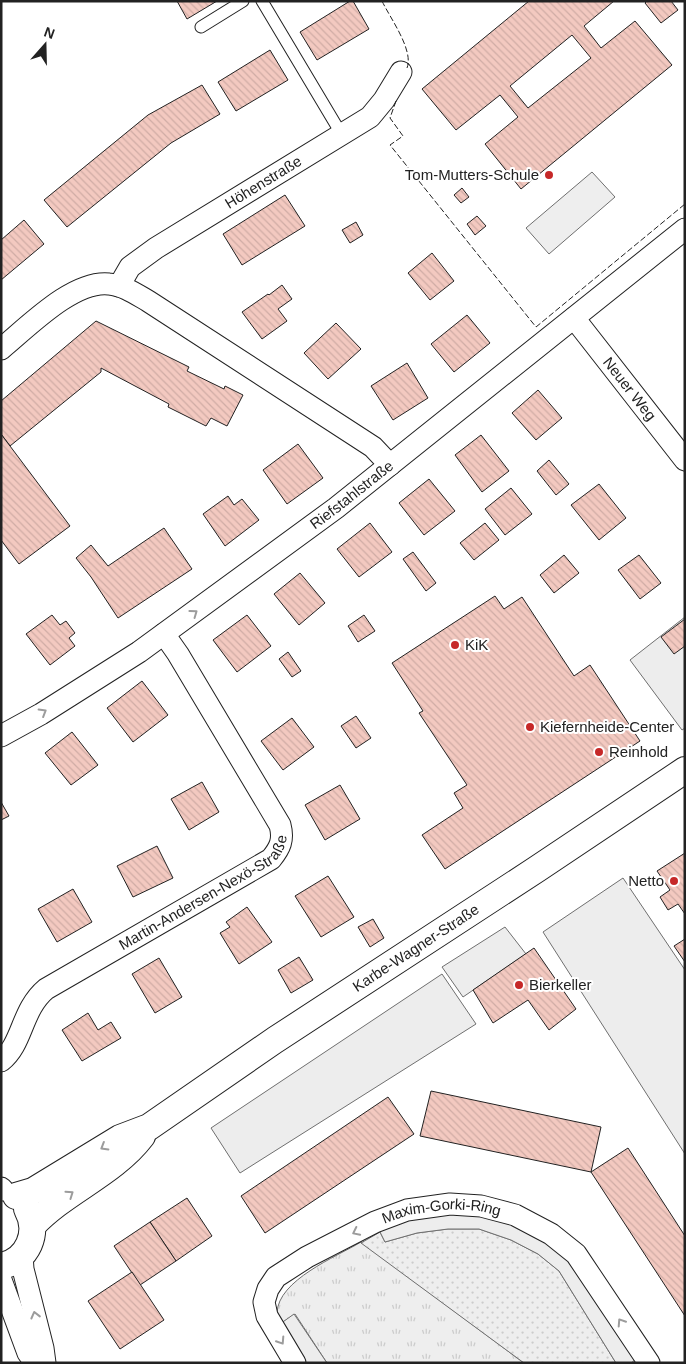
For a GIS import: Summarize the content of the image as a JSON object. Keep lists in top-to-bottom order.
{
  "streets": {
    "street": [
      "Höhenstraße",
      "Neuer Weg",
      "Riefstahlstraße",
      "Martin-Andersen-Nexö-Straße",
      "Karbe-Wagner-Straße",
      "Maxim-Gorki-Ring"
    ]
  },
  "crossings": [
    ["Neuer Weg", "Riefstahlstraße"],
    ["Riefstahlstraße", "Martin-Andersen-Nexö-Straße"]
  ],
  "one_way": ["Riefstahlstraße"],
  "places": [
    "Tom-Mutters-Schule",
    "KiK",
    "Kiefernheide-Center",
    "Reinhold",
    "Netto",
    "Bierkeller"
  ],
  "north": "top"
}
